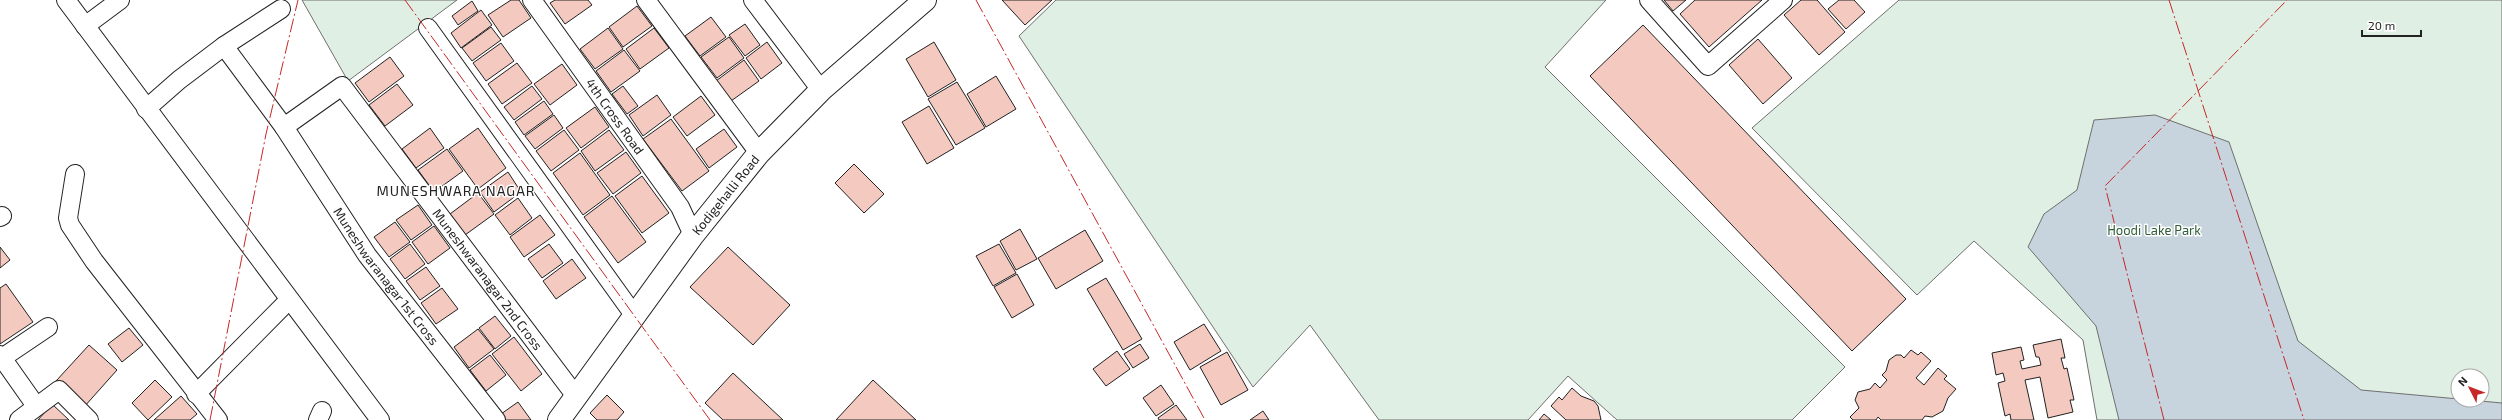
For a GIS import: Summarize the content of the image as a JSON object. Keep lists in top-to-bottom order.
{
  "streets": {
    "street": [
      "4th Cross Road",
      "Kodigehalli Road",
      "Muneshwaranagar 1st Cross",
      "Muneshwaranagar 2nd Cross"
    ]
  },
  "crossings": [
    ["4th Cross Road", "Kodigehalli Road"],
    ["Kodigehalli Road", "Muneshwaranagar 2nd Cross"],
    ["Muneshwaranagar 1st Cross", "Muneshwaranagar 2nd Cross"]
  ],
  "districts": ["MUNESHWARA NAGAR"],
  "parks": ["Hoodi Lake Park"],
  "scale_bar": "20 m",
  "north": "top left"
}
